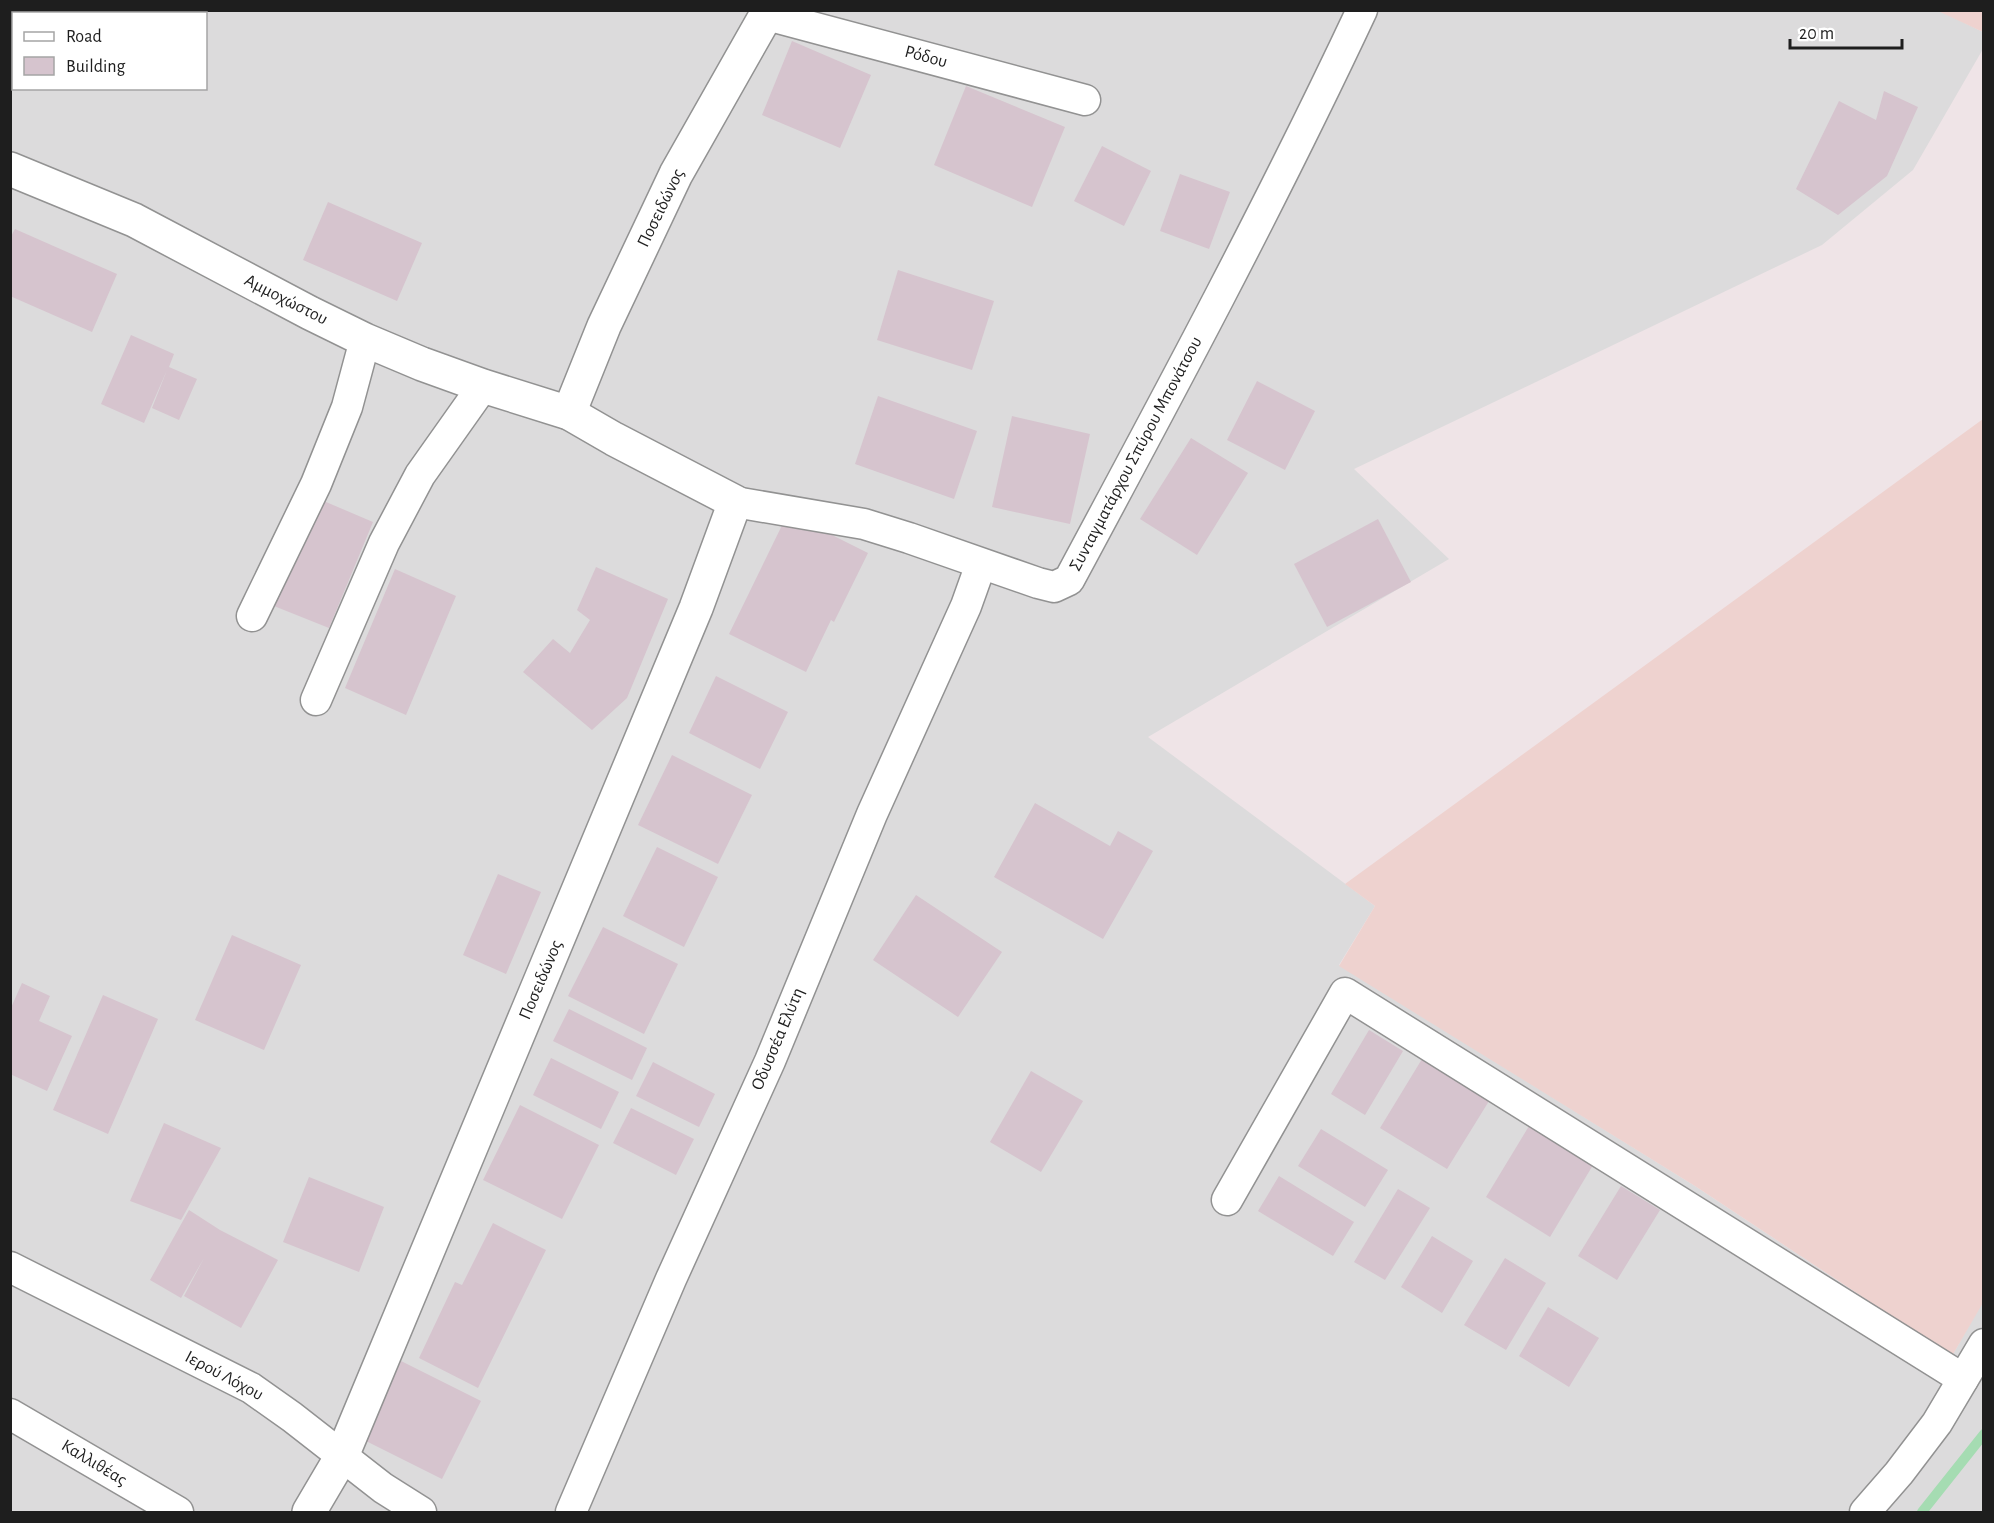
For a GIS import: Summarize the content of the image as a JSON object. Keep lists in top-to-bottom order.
{
  "streets": {
    "street": [
      "Ρόδου",
      "Ποσειδώνος",
      "Αμμοχώστου",
      "Συνταγματάρχου Σπύρου Μπονάτσου",
      "Οδυσσέα Ελύτη",
      "Ιερού Λόχου",
      "Καλλιθέας"
    ]
  },
  "crossings": [
    ["Ρόδου", "Ποσειδώνος"],
    ["Ποσειδώνος", "Αμμοχώστου"],
    ["Ποσειδώνος", "Συνταγματάρχου Σπύρου Μπονάτσου"],
    ["Ποσειδώνος", "Ιερού Λόχου"],
    ["Αμμοχώστου", "Συνταγματάρχου Σπύρου Μπονάτσου"],
    ["Συνταγματάρχου Σπύρου Μπονάτσου", "Οδυσσέα Ελύτη"]
  ],
  "legend": ["Road", "Building"],
  "scale_bar": "20 m"
}
